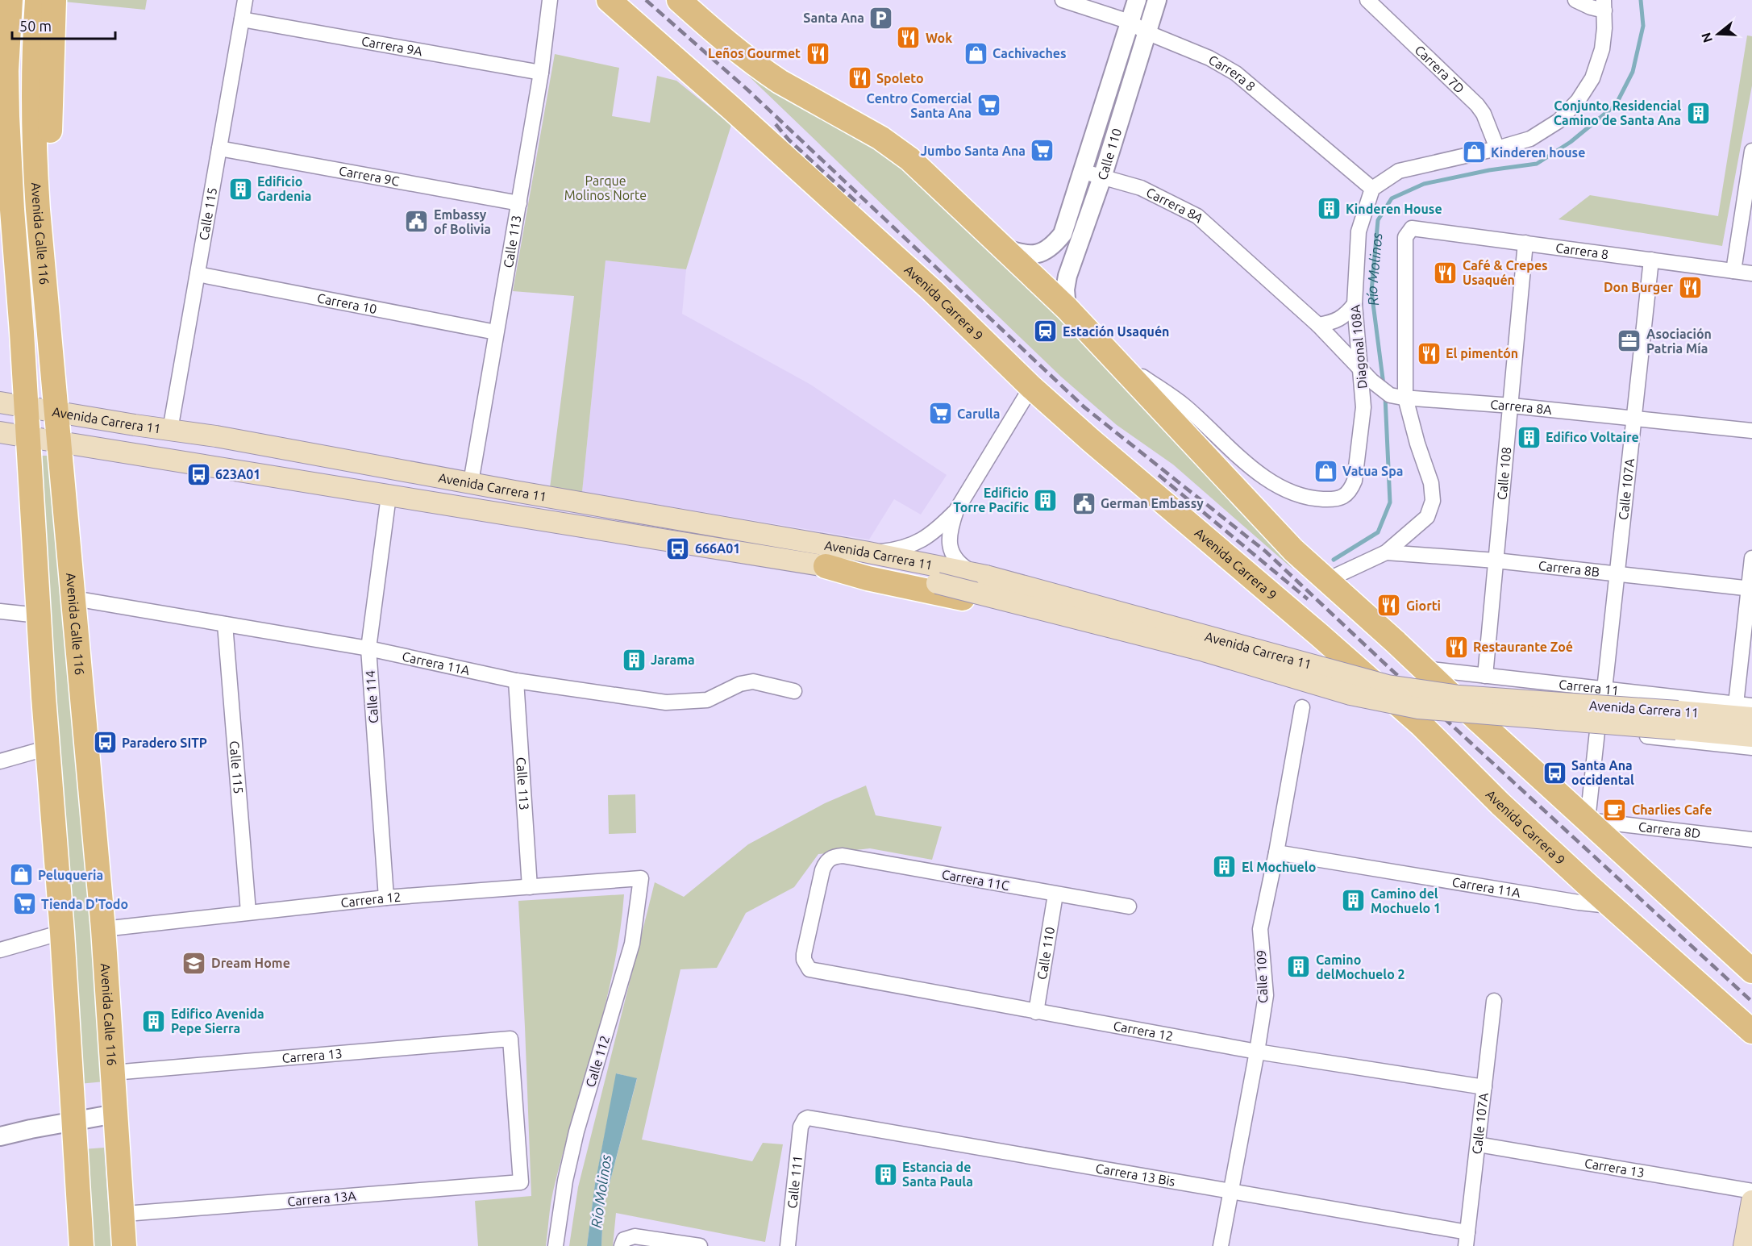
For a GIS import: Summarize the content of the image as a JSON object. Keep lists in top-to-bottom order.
{
  "streets": {
    "main road": ["Avenida Calle 116", "Avenida Carrera 9", "Avenida Carrera 11"],
    "street": [
      "Carrera 9A",
      "Carrera 7D",
      "Carrera 8",
      "Calle 110",
      "Carrera 9C",
      "Carrera 8A",
      "Calle 115",
      "Calle 113",
      "Carrera 10",
      "Diagonal 108A",
      "Calle 108",
      "Calle 107A",
      "Carrera 8B",
      "Carrera 11A",
      "Carrera 11",
      "Calle 114",
      "Carrera 8D",
      "Carrera 11C",
      "Carrera 12",
      "Calle 109",
      "Carrera 13",
      "Calle 112",
      "Carrera 13 Bis",
      "Calle 111",
      "Carrera 13A"
    ]
  },
  "crossings": [
    ["Carrera 9A", "Calle 115"],
    ["Carrera 9A", "Calle 113"],
    ["Carrera 8", "Calle 110"],
    ["Carrera 8", "Carrera 8A"],
    ["Carrera 8", "Diagonal 108A"],
    ["Carrera 8", "Calle 108"],
    ["Carrera 8", "Calle 107A"],
    ["Calle 110", "Carrera 8A"],
    ["Calle 110", "Carrera 11C"],
    ["Calle 110", "Carrera 12"],
    ["Carrera 9C", "Calle 115"],
    ["Carrera 9C", "Calle 113"],
    ["Carrera 8A", "Diagonal 108A"],
    ["Carrera 8A", "Calle 108"],
    ["Carrera 8A", "Calle 107A"],
    ["Calle 115", "Carrera 10"],
    ["Calle 115", "Avenida Carrera 11"],
    ["Calle 115", "Carrera 11A"],
    ["Calle 115", "Carrera 12"],
    ["Avenida Calle 116", "Avenida Carrera 11"],
    ["Avenida Calle 116", "Carrera 11A"],
    ["Avenida Calle 116", "Carrera 12"],
    ["Avenida Calle 116", "Carrera 13"],
    ["Avenida Calle 116", "Carrera 13A"],
    ["Calle 113", "Carrera 10"],
    ["Calle 113", "Avenida Carrera 11"],
    ["Calle 113", "Carrera 11A"],
    ["Calle 113", "Carrera 12"],
    ["Avenida Carrera 9", "Carrera 11A"],
    ["Avenida Carrera 11", "Calle 114"],
    ["Calle 108", "Carrera 8B"],
    ["Calle 108", "Carrera 11"],
    ["Calle 107A", "Carrera 8B"],
    ["Calle 107A", "Carrera 11"],
    ["Calle 107A", "Carrera 12"],
    ["Calle 107A", "Carrera 13"],
    ["Calle 107A", "Carrera 13 Bis"],
    ["Carrera 11A", "Calle 114"],
    ["Carrera 11A", "Calle 109"],
    ["Calle 114", "Carrera 12"],
    ["Carrera 11C", "Carrera 12"],
    ["Carrera 12", "Calle 109"],
    ["Carrera 12", "Calle 112"],
    ["Calle 109", "Carrera 13 Bis"],
    ["Carrera 13", "Carrera 13A"],
    ["Carrera 13 Bis", "Calle 111"]
  ],
  "water": ["Río Molinos"],
  "parks": ["Parque Molinos Norte"],
  "places": {
    "parking": ["Santa Ana"],
    "restaurant": [
      "Wok",
      "Leños Gourmet",
      "Spoleto",
      "Café & Crepes Usaquén",
      "Don Burger",
      "El pimentón",
      "Giorti",
      "Restaurante Zoé"
    ],
    "shop": [
      "Cachivaches",
      "Kinderen house",
      "Vatua Spa",
      "Peluqueria"
    ],
    "supermarket": [
      "Centro Comercial Santa Ana",
      "Jumbo Santa Ana",
      "Carulla",
      "Tienda D'Todo"
    ],
    "building": [
      "Conjunto Residencial Camino de Santa Ana",
      "Edificio Gardenia",
      "Kinderen House",
      "Edifico Voltaire",
      "Edificio Torre Pacific",
      "Jarama",
      "El Mochuelo",
      "Camino del Mochuelo 1",
      "Camino delMochuelo 2",
      "Edifico Avenida Pepe Sierra",
      "Estancia de Santa Paula"
    ],
    "public building": ["Embassy of Bolivia", "German Embassy"],
    "station": ["Estación Usaquén"],
    "office": ["Asociación Patria Mía"],
    "bus stop": [
      "623A01",
      "666A01",
      "Paradero SITP",
      "Santa Ana occidental"
    ],
    "cafe": ["Charlies Cafe"],
    "school or university": ["Dream Home"]
  },
  "scale_bar": "50 m",
  "north": "left"
}
